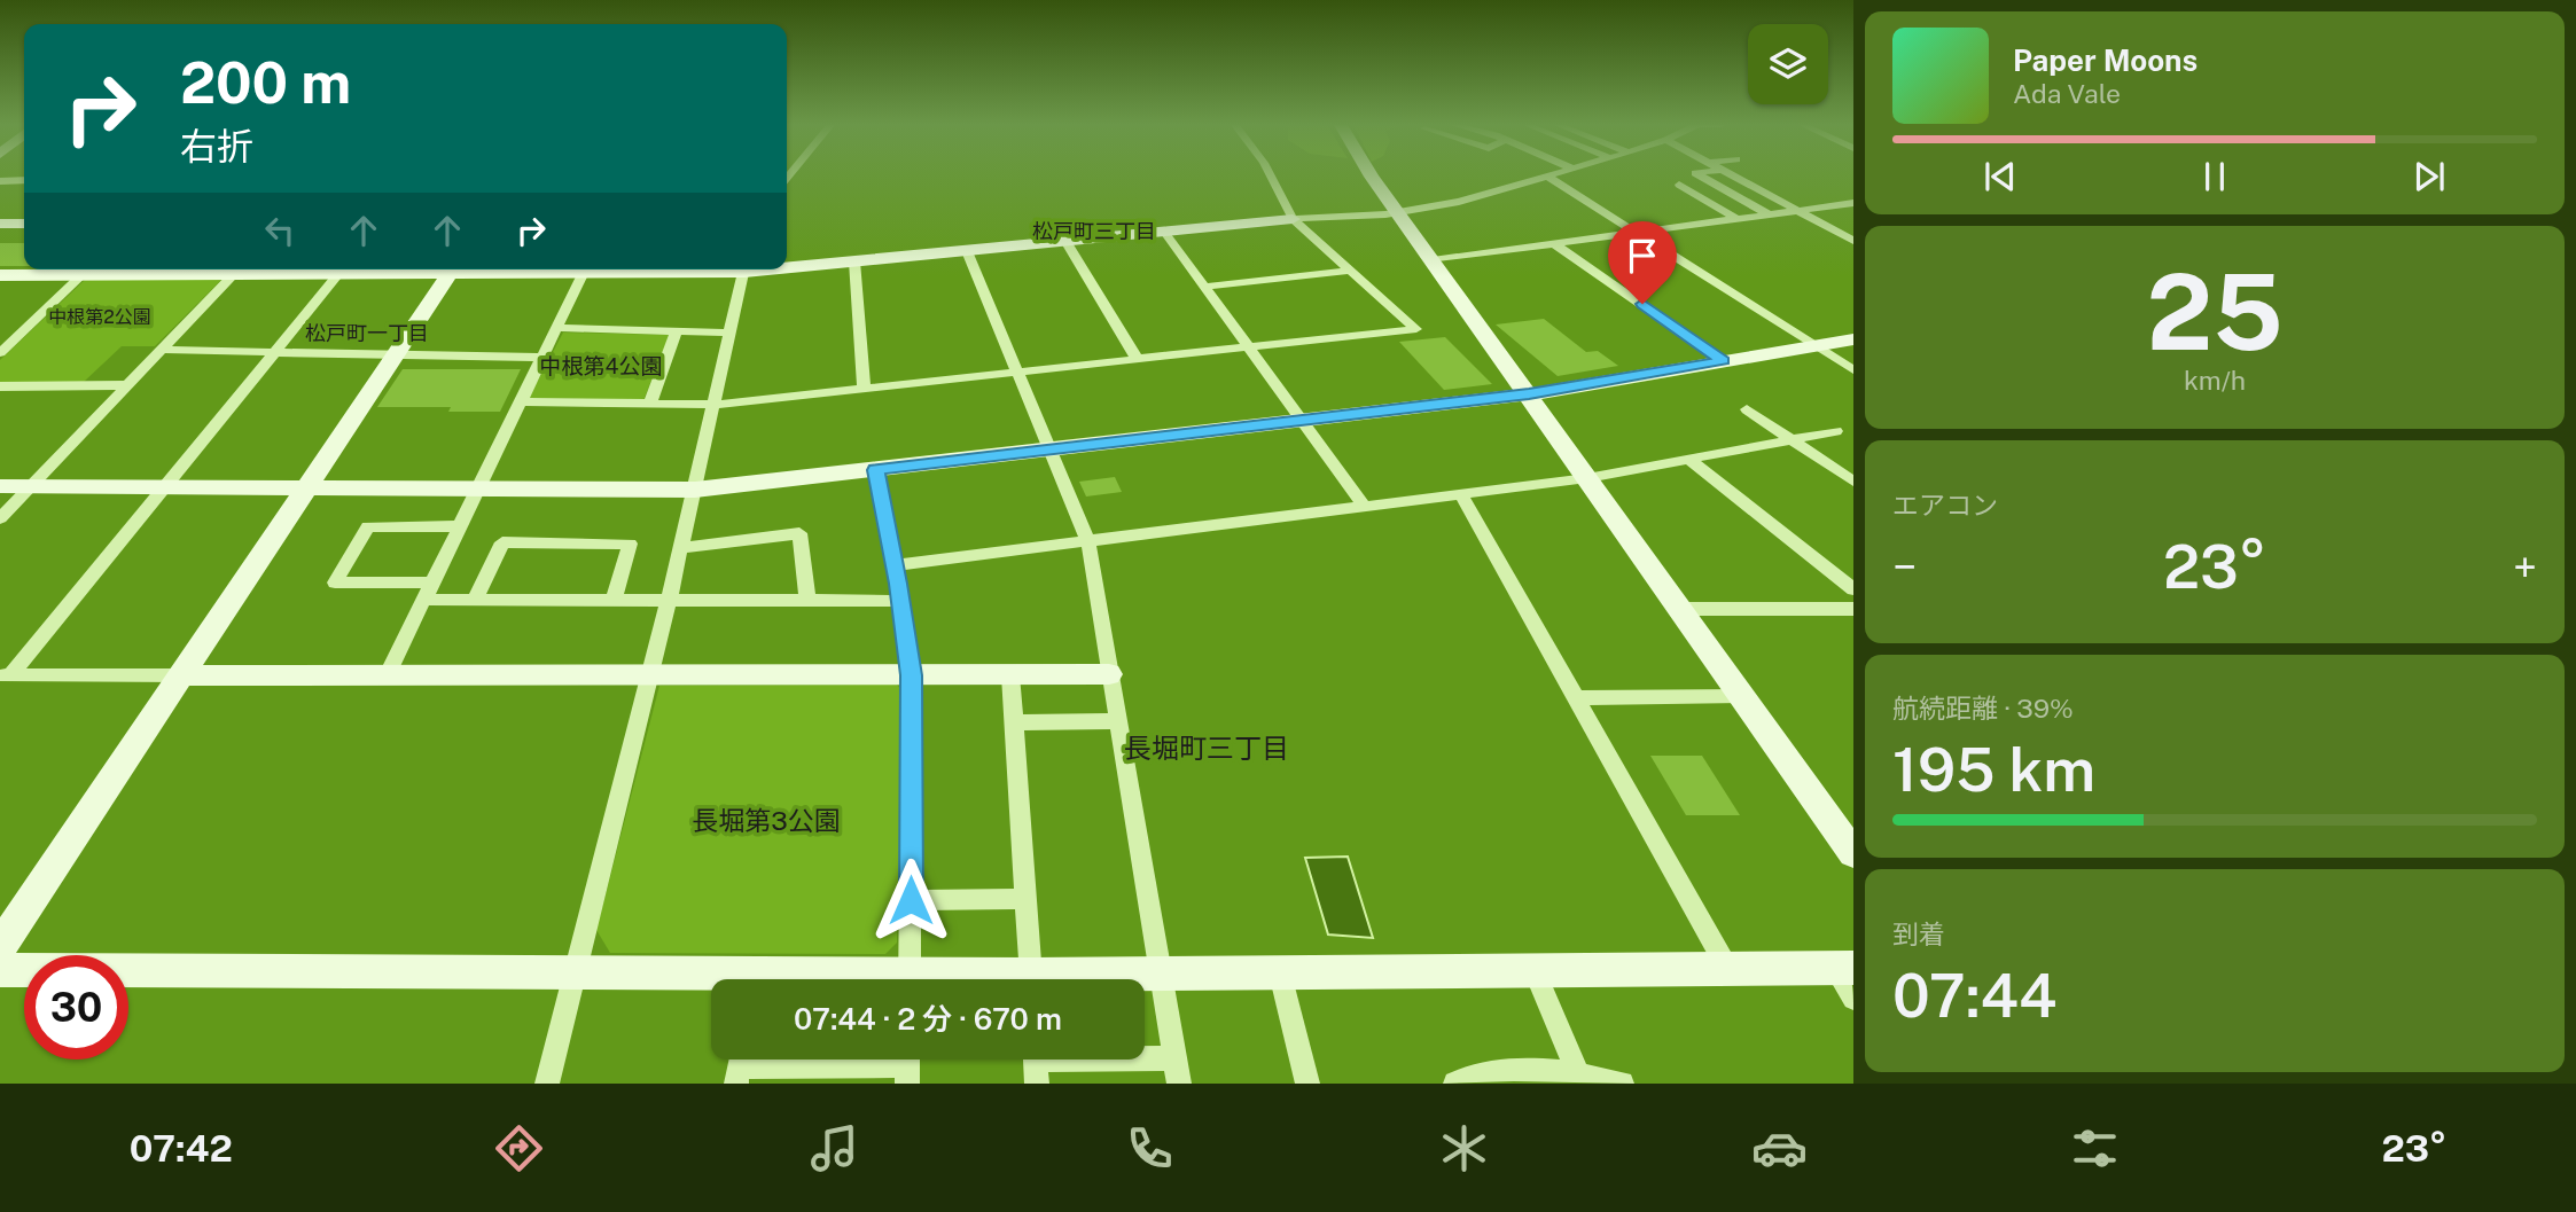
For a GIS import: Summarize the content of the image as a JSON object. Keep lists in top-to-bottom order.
{
  "districts": ["松戸町三丁目", "松戸町一丁目", "長堀町三丁目"],
  "parks": ["中根第2公園", "中根第4公園", "長堀第3公園"],
  "page": {
    "turn": ["200 m", "右折"],
    "song": ["Paper Moons", "Ada Vale"],
    "tile": [
      ["25", "km/h"],
      "エアコン",
      ["航続距離 · 39%", "195 km"],
      ["到着", "07:44"]
    ],
    "heat": ["−", "23°", "+"],
    "limit": "30",
    "trip": "07:44 · 2 分 · 670 m",
    "tabs": ["07:42", "23°"]
  }
}
